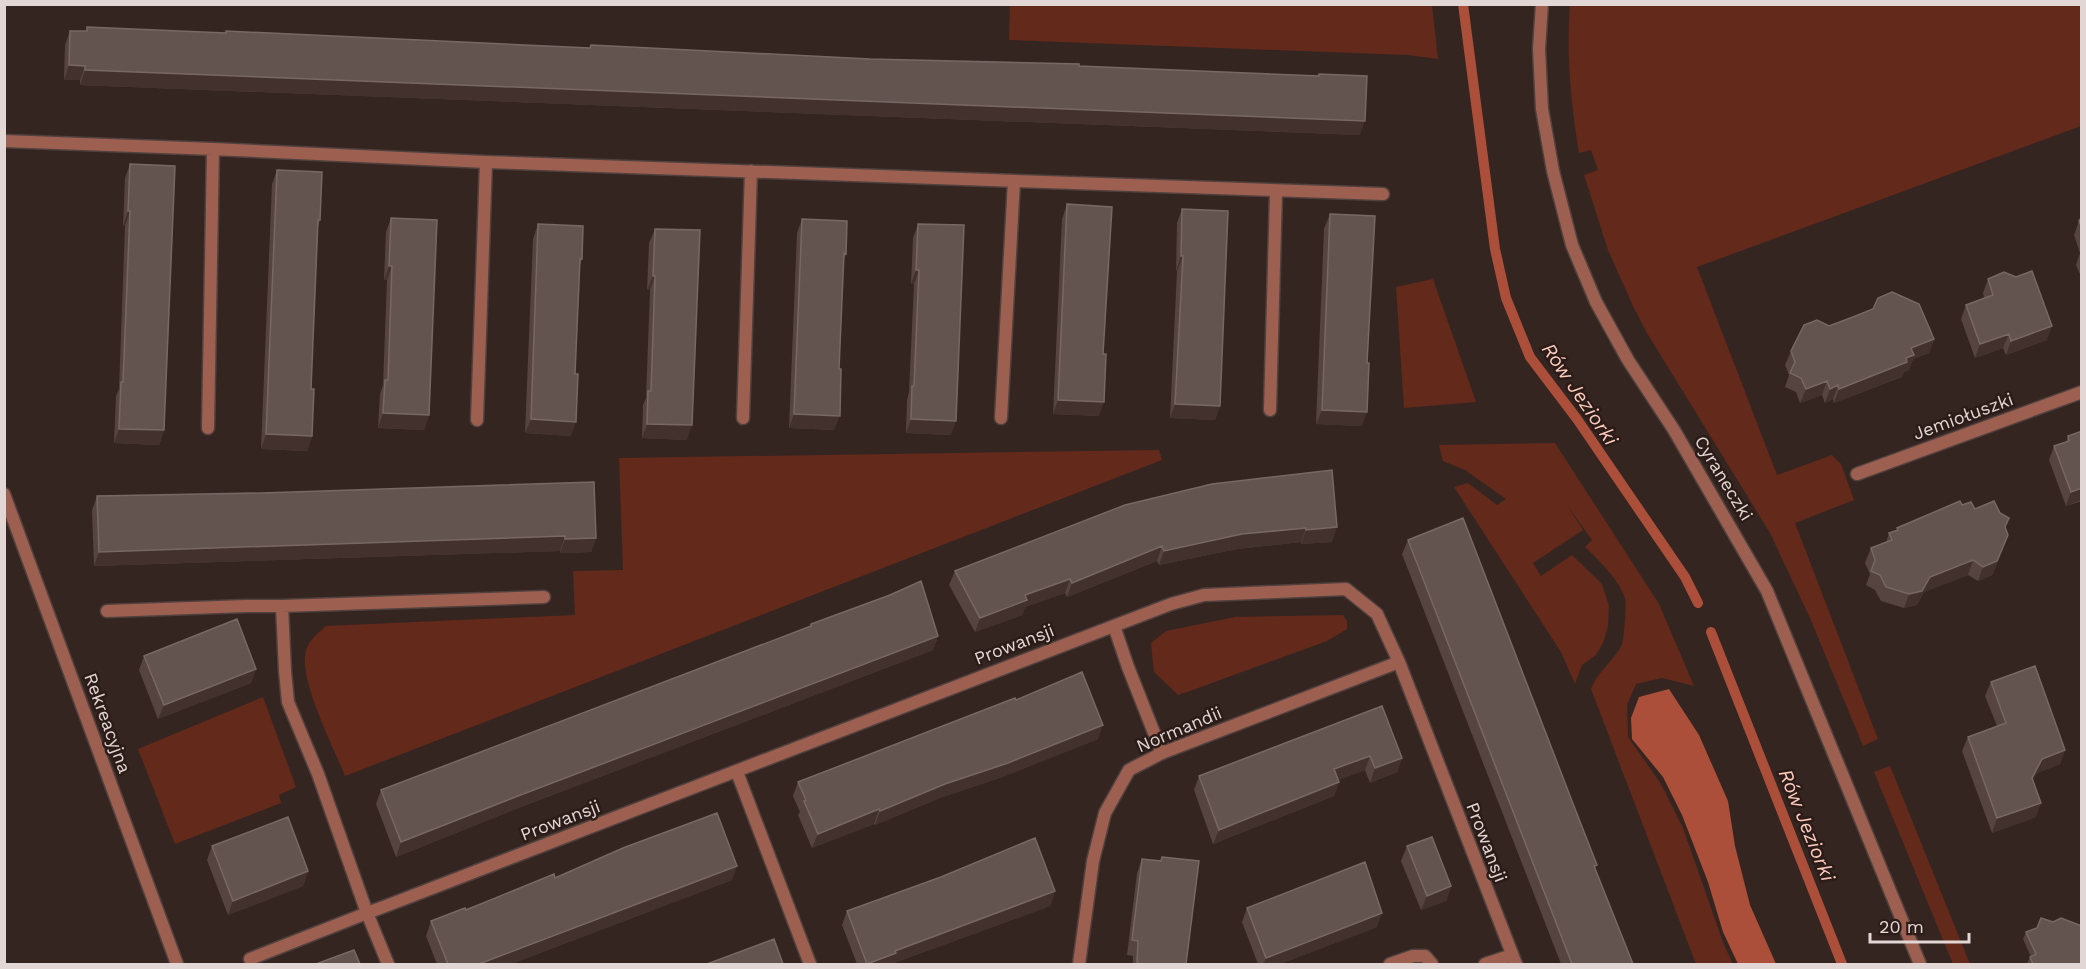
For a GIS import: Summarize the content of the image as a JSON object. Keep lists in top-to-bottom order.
{
  "streets": {
    "street": [
      "Jemiołuszki",
      "Cyraneczki",
      "Prowansji",
      "Rekreacyjna",
      "Normandii"
    ]
  },
  "crossings": [
    ["Prowansji", "Normandii"]
  ],
  "water": ["Rów Jeziorki"],
  "scale_bar": "20 m"
}
